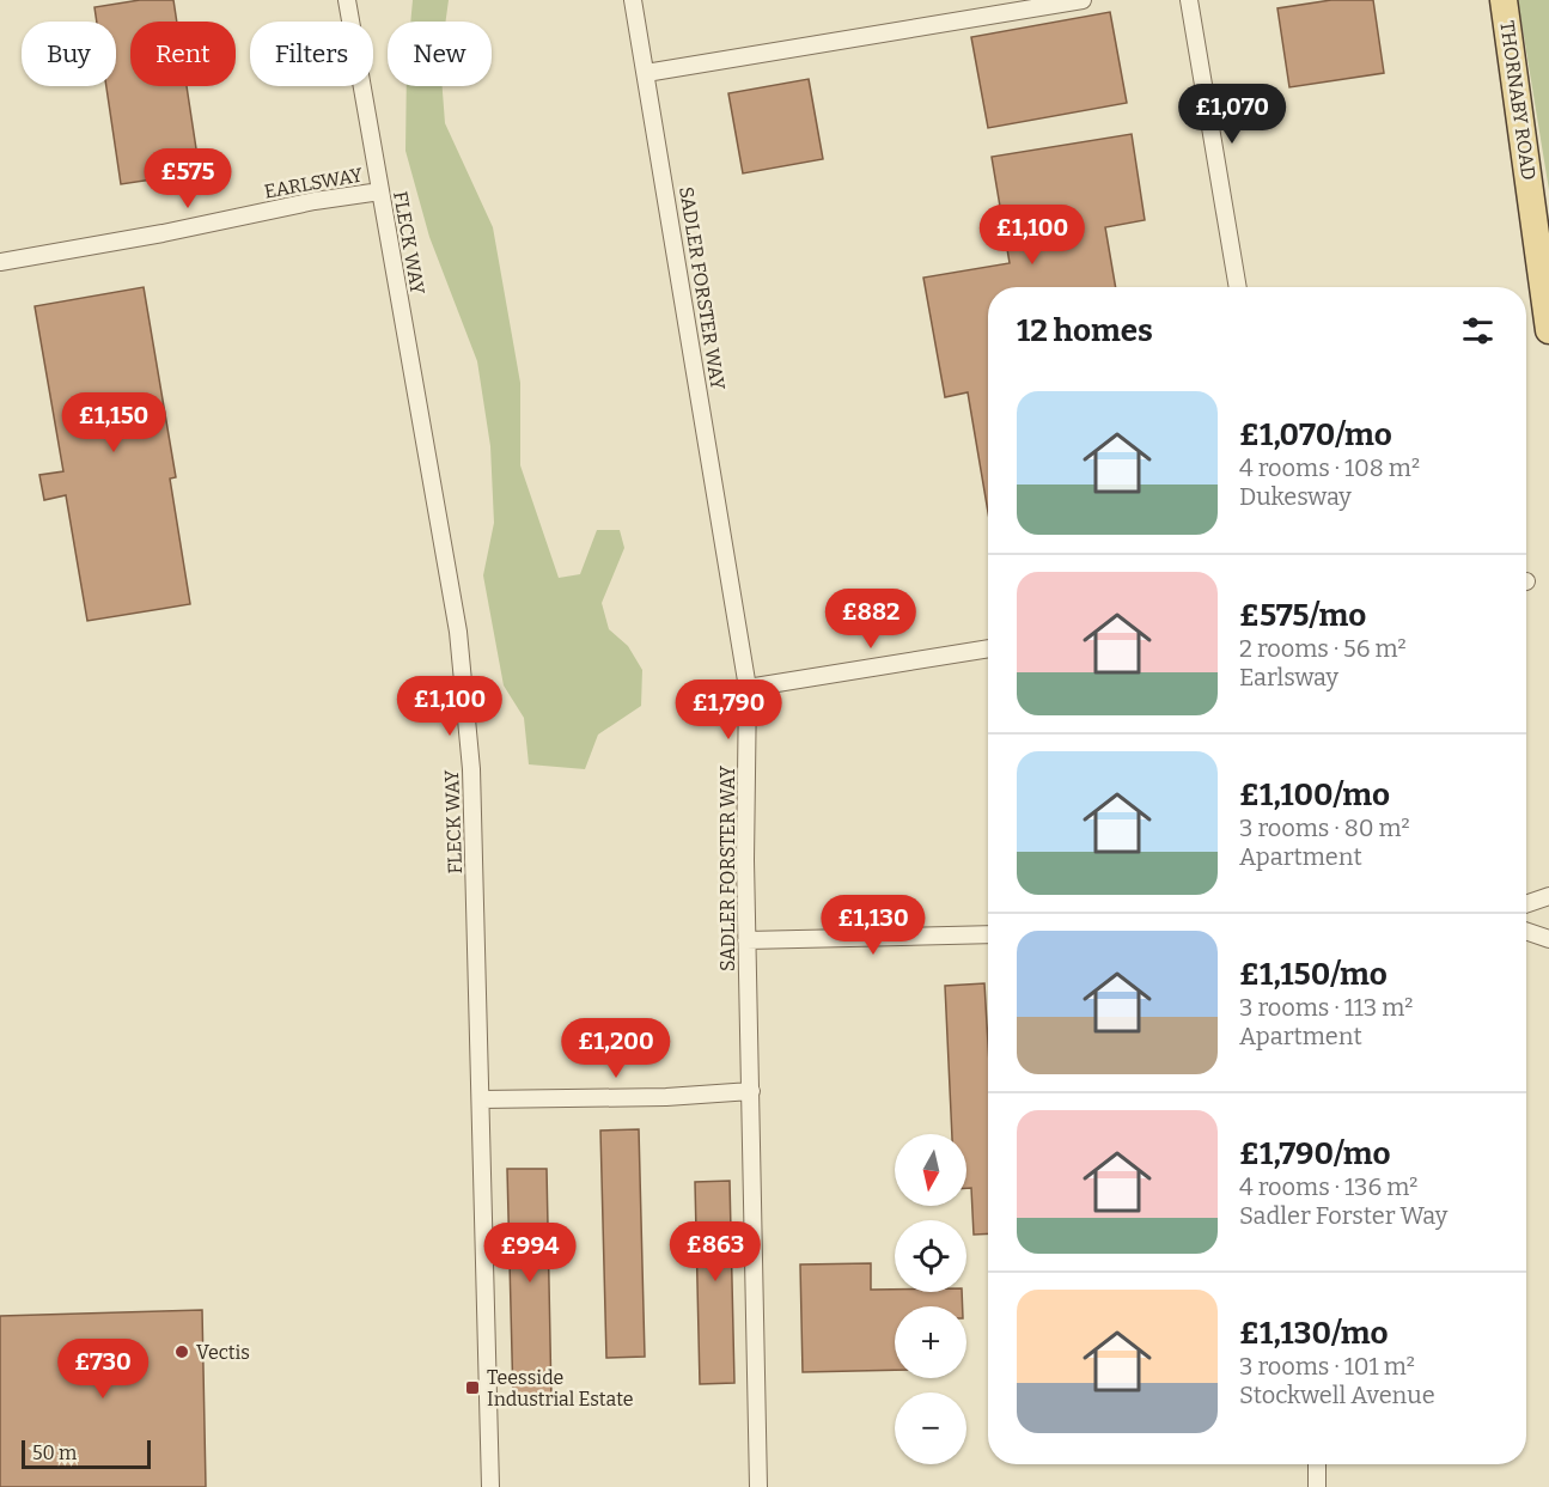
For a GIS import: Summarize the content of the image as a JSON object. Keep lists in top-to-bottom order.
{
  "streets": {
    "main road": ["THORNABY ROAD"],
    "street": ["EARLSWAY", "FLECK WAY", "SADLER FORSTER WAY"]
  },
  "crossings": [
    ["EARLSWAY", "FLECK WAY"]
  ],
  "places": {
    "other": ["Vectis"],
    "transit": ["Teesside Industrial Estate"]
  },
  "scale_bar": "50 m",
  "north": "bottom",
  "page": {
    "chip": [
      "Buy",
      "Rent",
      "Filters",
      "New"
    ],
    "price": [
      "£1,070",
      "£575",
      "£1,100",
      "£1,150",
      "£882",
      "£1,100",
      "£1,790",
      "£1,130",
      "£1,200",
      "£863",
      "£994",
      "£730"
    ],
    "heading": "12 homes",
    "list": [
      {
        "name": "£1,070/mo",
        "note": "4 rooms · 108 m² · Dukesway"
      },
      {
        "name": "£575/mo",
        "note": "2 rooms · 56 m² · Earlsway"
      },
      {
        "name": "£1,100/mo",
        "note": "3 rooms · 80 m² · Apartment"
      },
      {
        "name": "£1,150/mo",
        "note": "3 rooms · 113 m² · Apartment"
      },
      {
        "name": "£1,790/mo",
        "note": "4 rooms · 136 m² · Sadler Forster Way"
      },
      {
        "name": "£1,130/mo",
        "note": "3 rooms · 101 m² · Stockwell Avenue"
      }
    ],
    "map_buttons": ["+", "−"],
    "scale": "50 m"
  }
}
